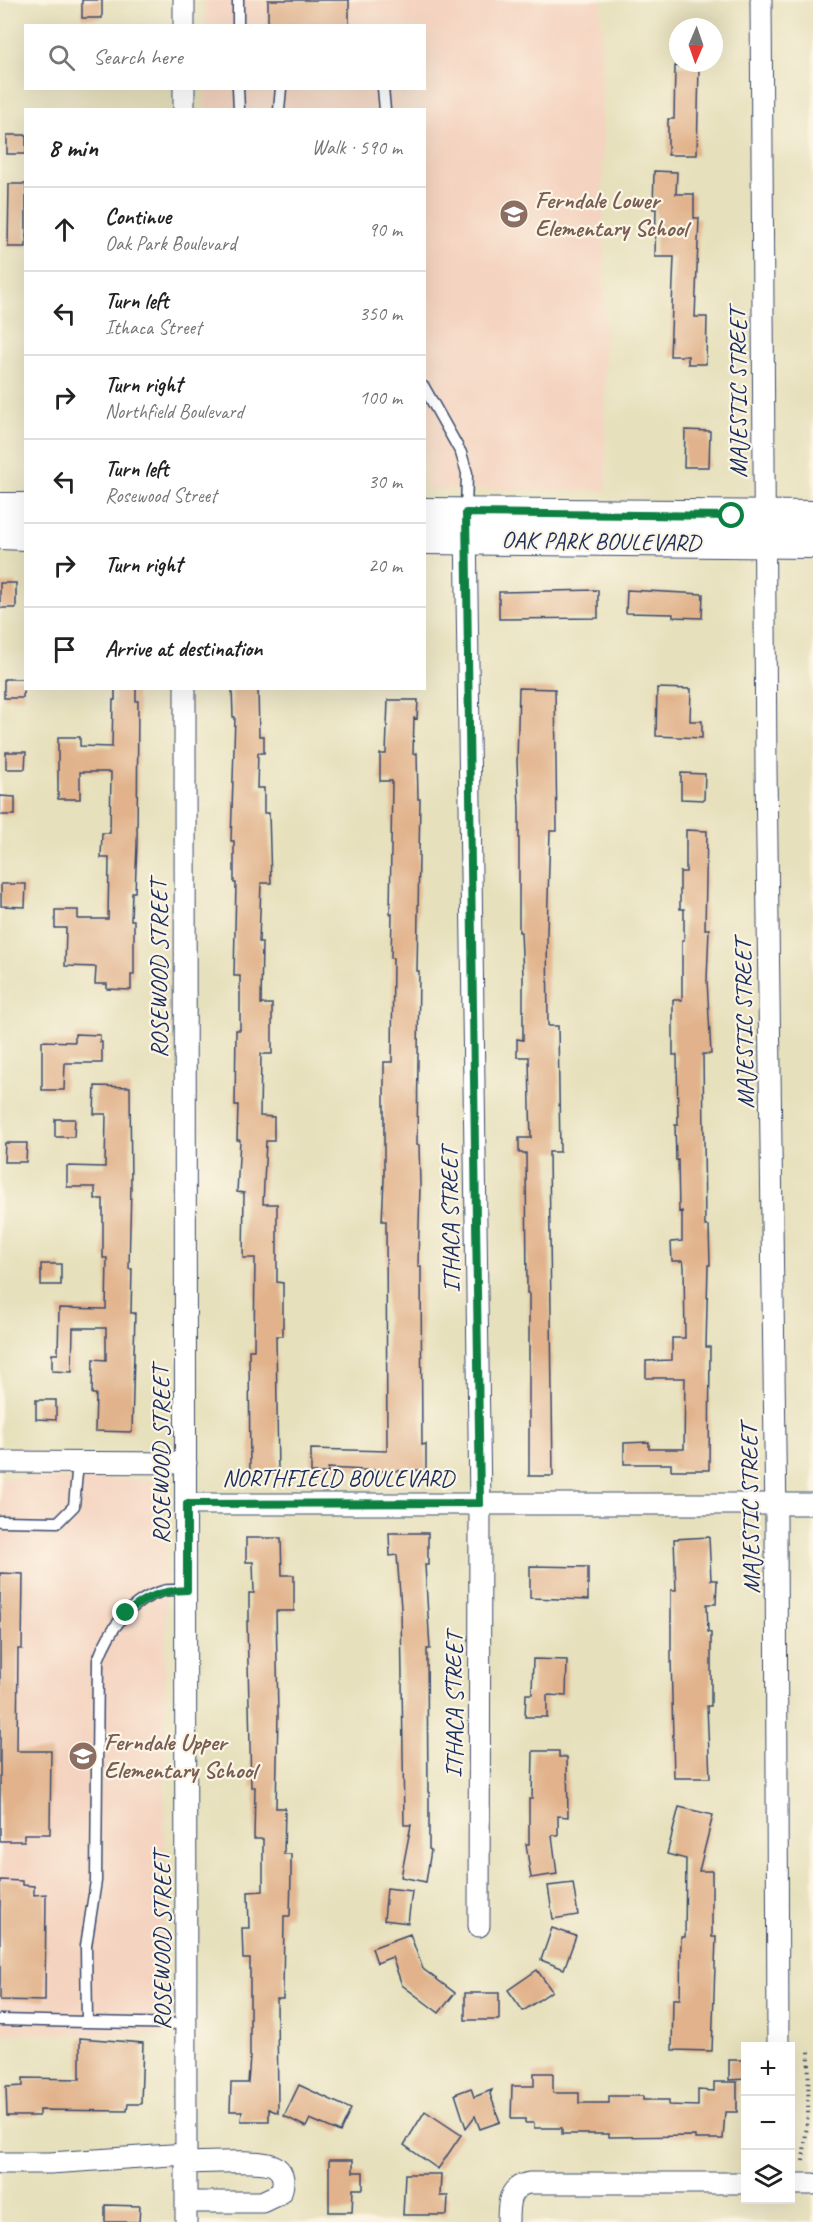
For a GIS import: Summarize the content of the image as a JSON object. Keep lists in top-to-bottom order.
{
  "streets": {
    "street": [
      "MAJESTIC STREET",
      "OAK PARK BOULEVARD",
      "ROSEWOOD STREET",
      "ITHACA STREET",
      "NORTHFIELD BOULEVARD"
    ]
  },
  "crossings": [
    ["MAJESTIC STREET", "OAK PARK BOULEVARD"],
    ["MAJESTIC STREET", "NORTHFIELD BOULEVARD"],
    ["OAK PARK BOULEVARD", "ITHACA STREET"],
    ["ROSEWOOD STREET", "NORTHFIELD BOULEVARD"],
    ["ITHACA STREET", "NORTHFIELD BOULEVARD"]
  ],
  "places": {
    "school or university": ["Ferndale Lower Elementary School", "Ferndale Upper Elementary School"]
  },
  "north": "bottom",
  "page": {
    "search": "Search here",
    "heading": ["8 min", "Walk · 590 m"],
    "list": [
      ["Continue", "Oak Park Boulevard", "90 m"],
      ["Turn left", "Ithaca Street", "350 m"],
      ["Turn right", "Northfield Boulevard", "100 m"],
      ["Turn left", "Rosewood Street", "30 m"],
      ["Turn right", "20 m"],
      "Arrive at destination"
    ],
    "map_buttons": ["+", "−"]
  }
}
